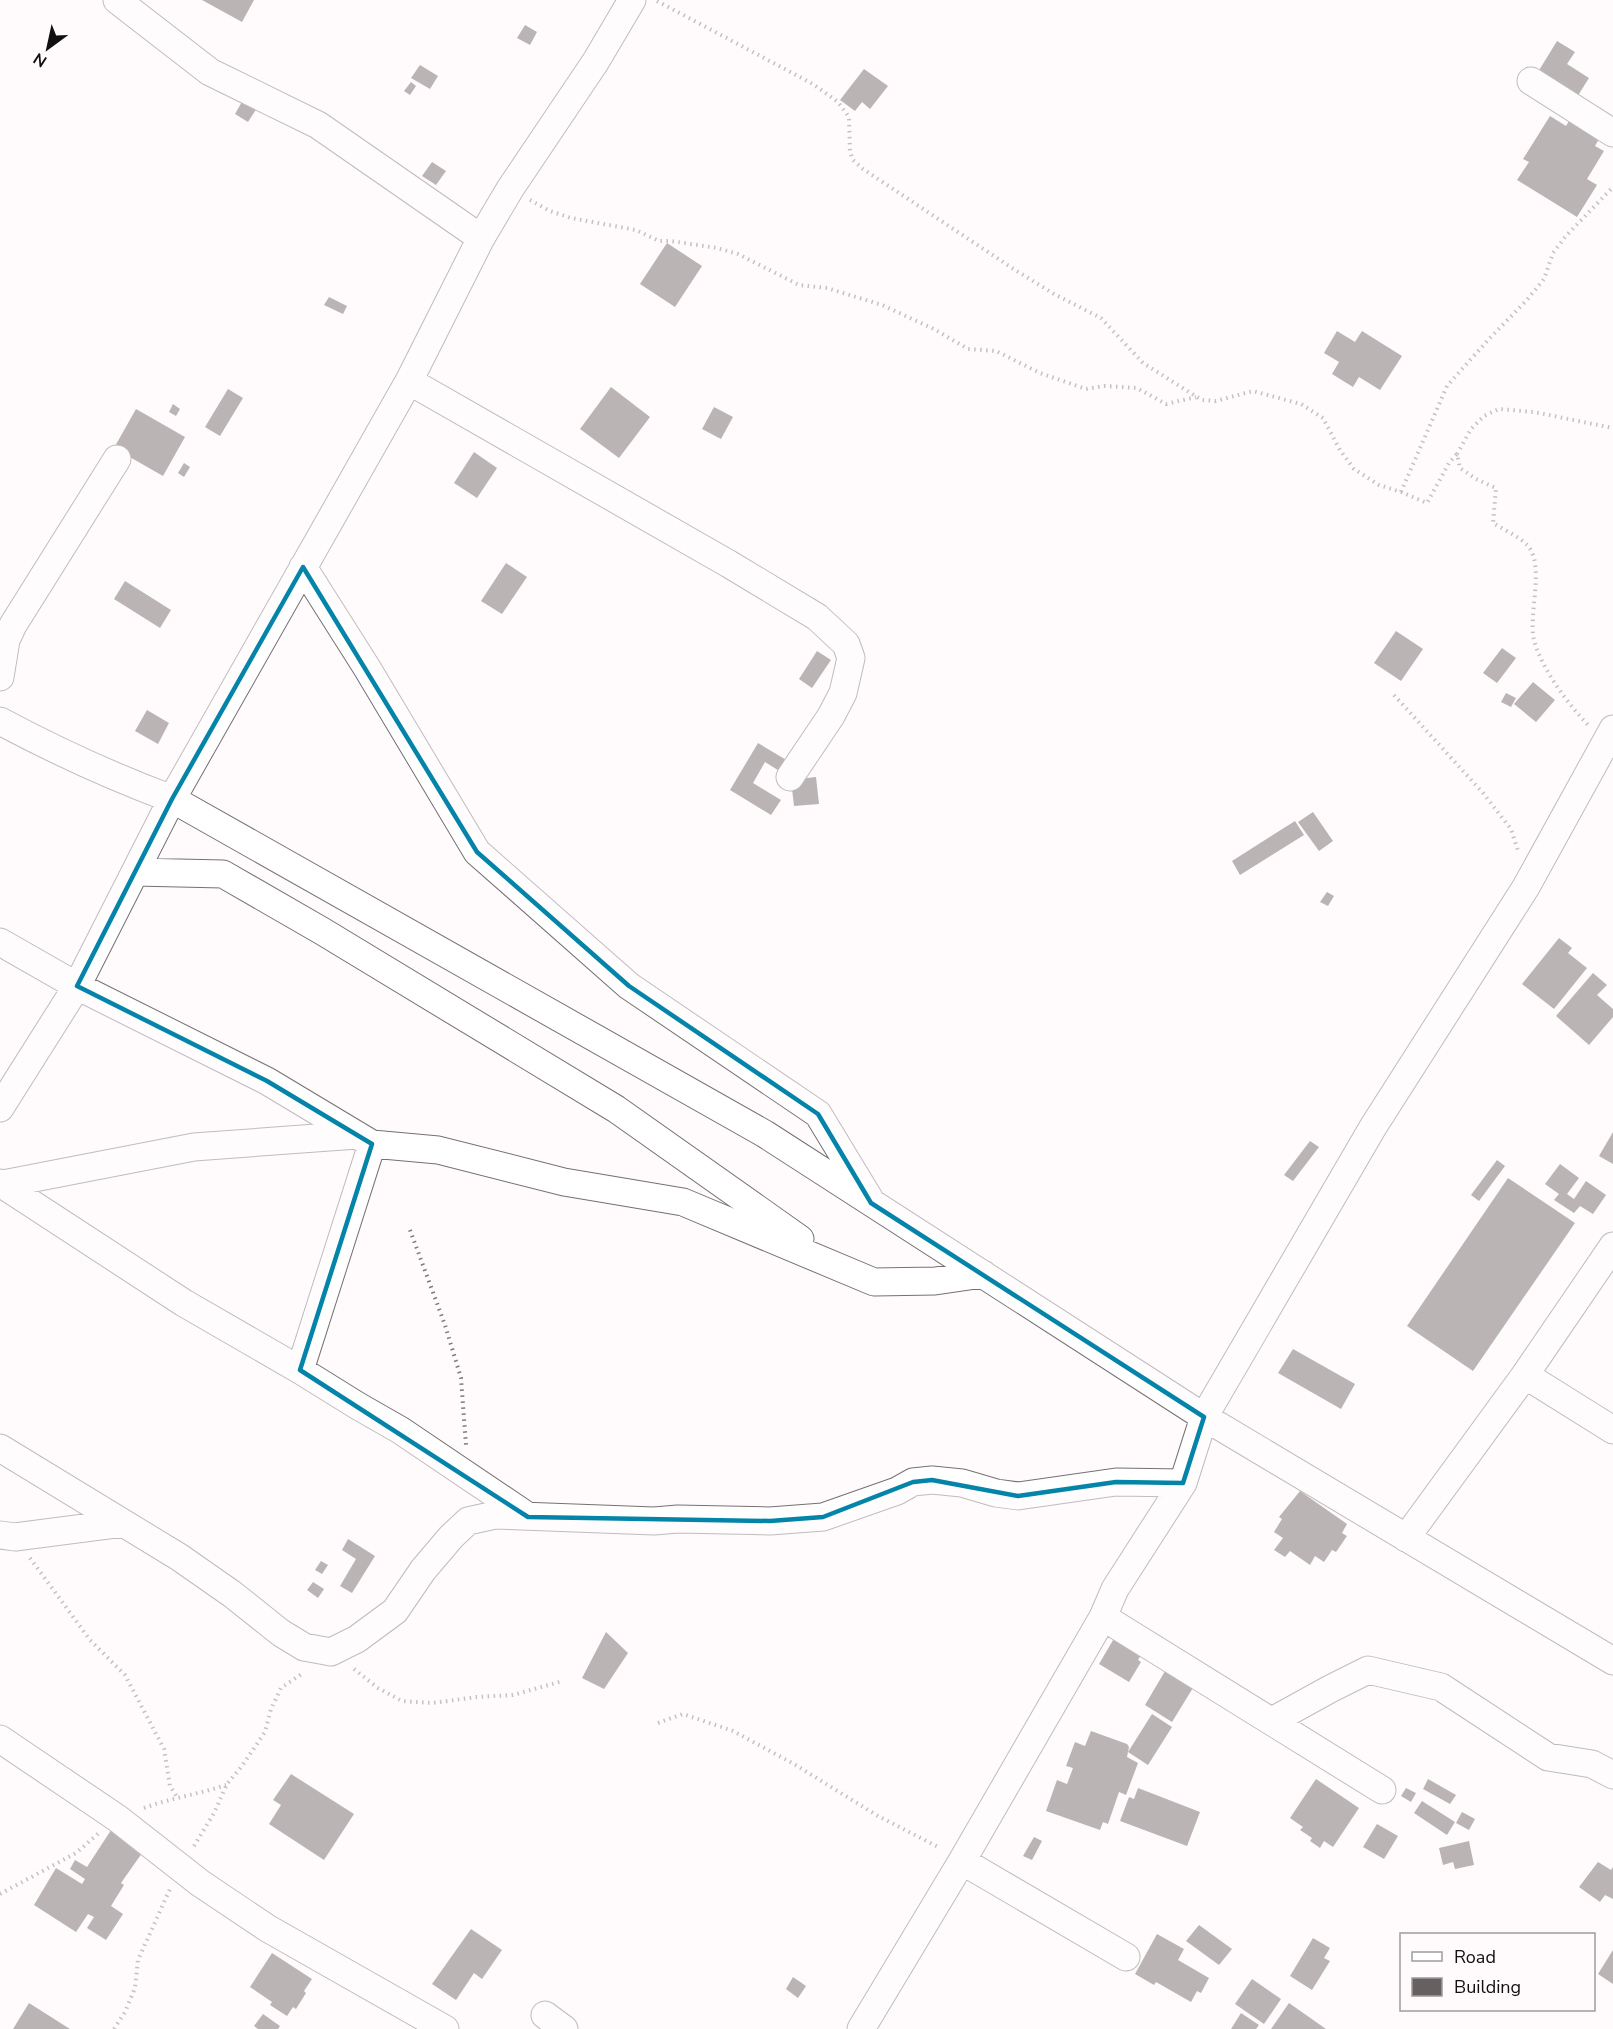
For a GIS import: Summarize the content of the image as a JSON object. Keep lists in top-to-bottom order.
{
  "legend": ["Road", "Building"],
  "north": "bottom left"
}
